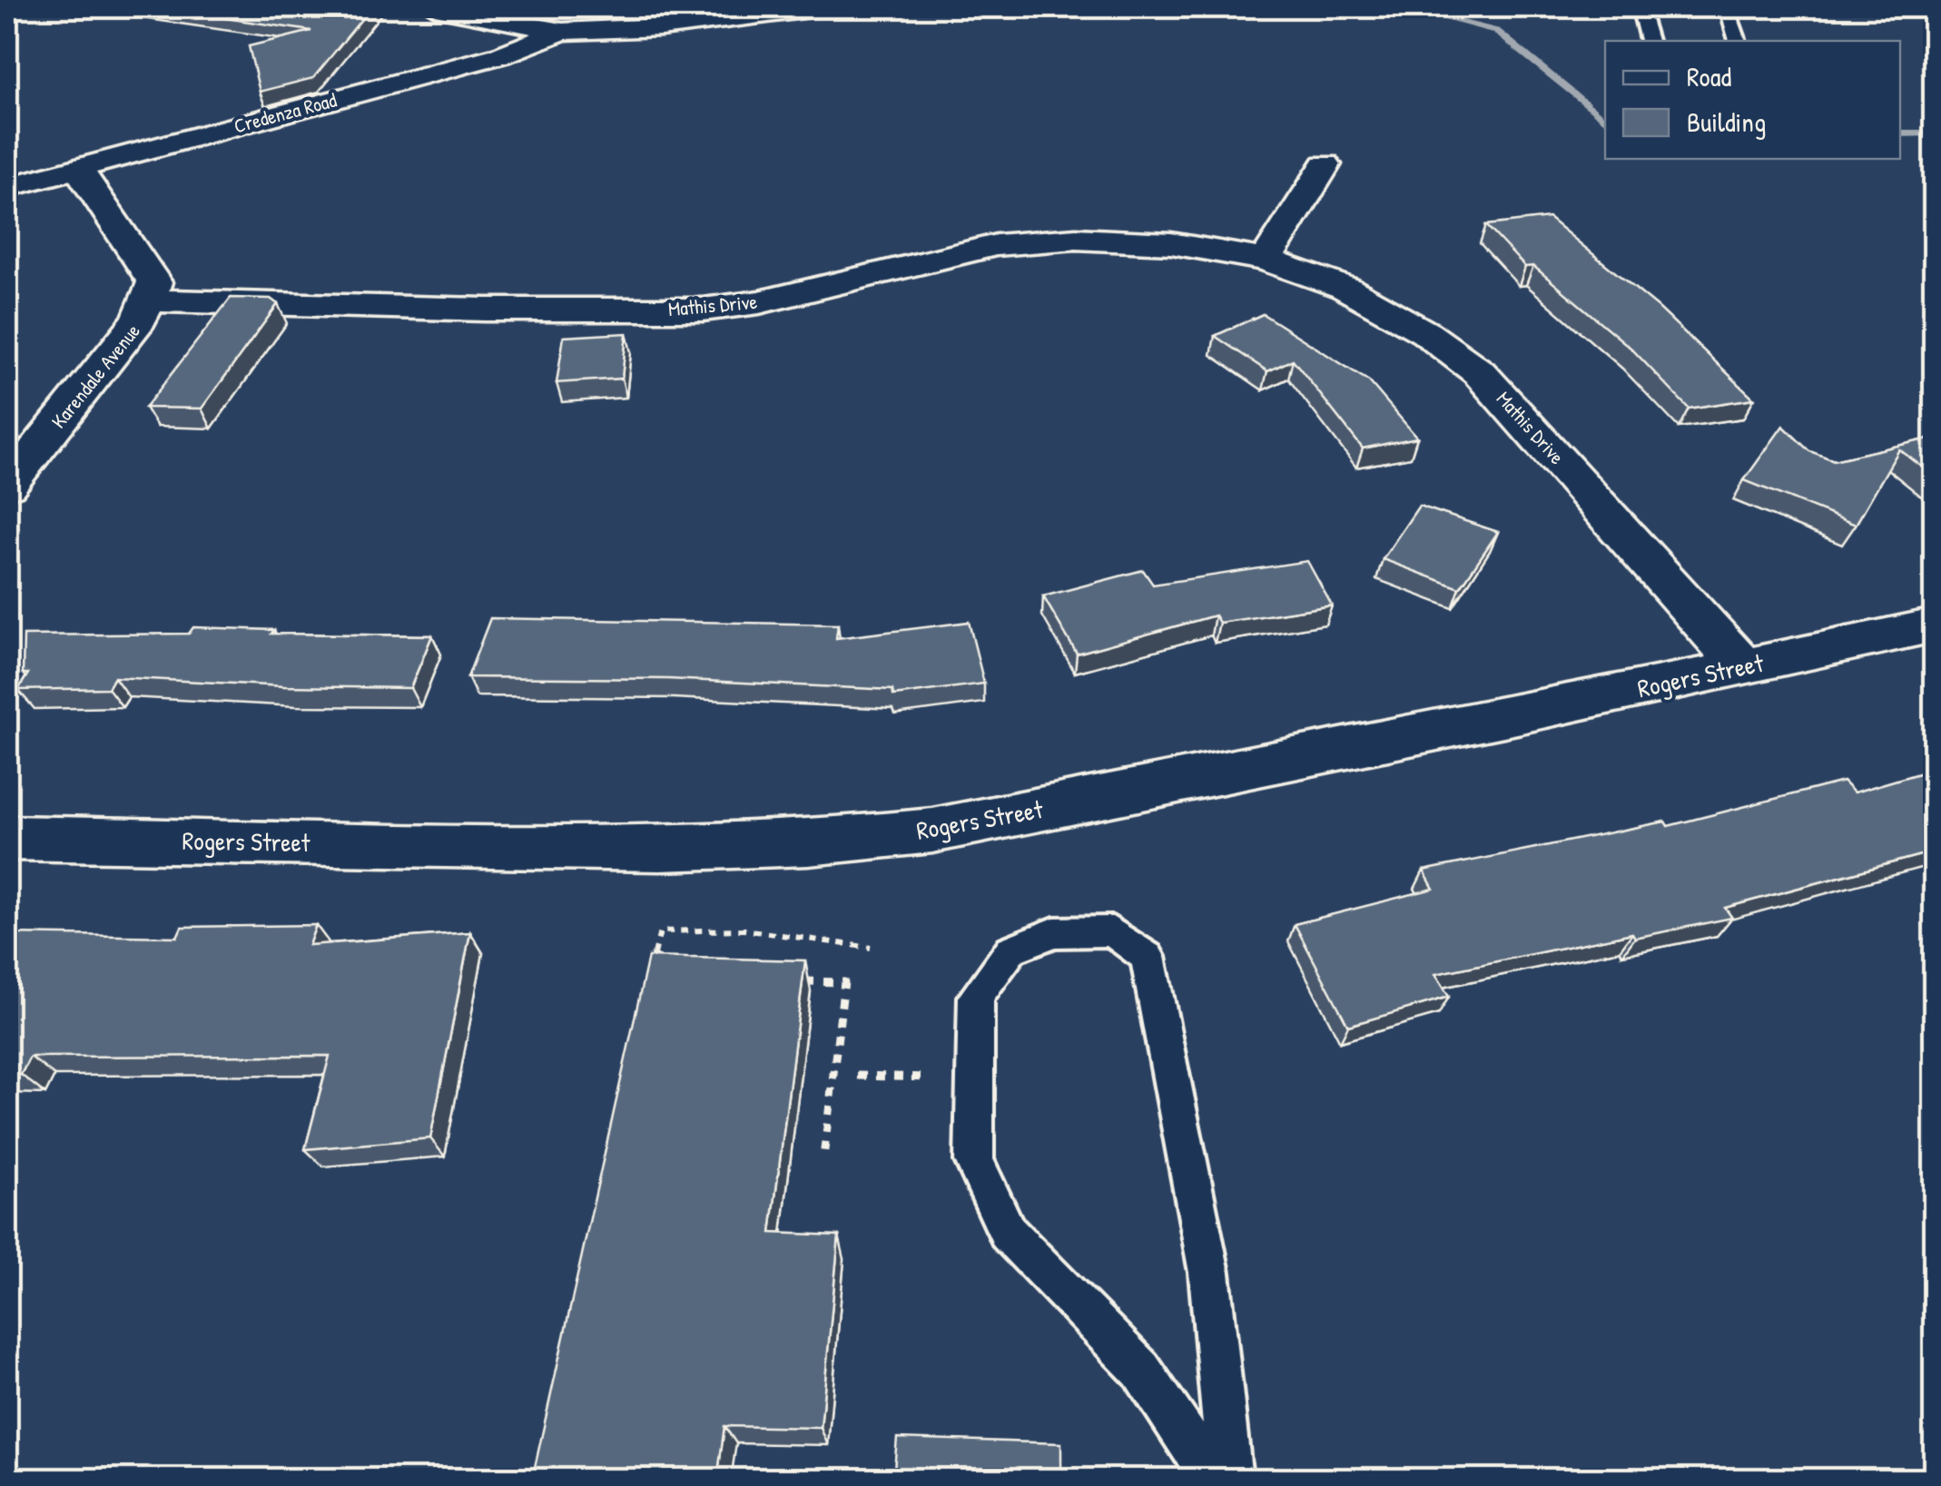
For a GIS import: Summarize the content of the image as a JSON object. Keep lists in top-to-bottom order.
{
  "streets": {
    "street": [
      "Credenza Road",
      "Mathis Drive",
      "Karendale Avenue",
      "Rogers Street"
    ]
  },
  "crossings": [
    ["Credenza Road", "Karendale Avenue"],
    ["Mathis Drive", "Karendale Avenue"],
    ["Mathis Drive", "Rogers Street"]
  ],
  "legend": ["Road", "Building"]
}
